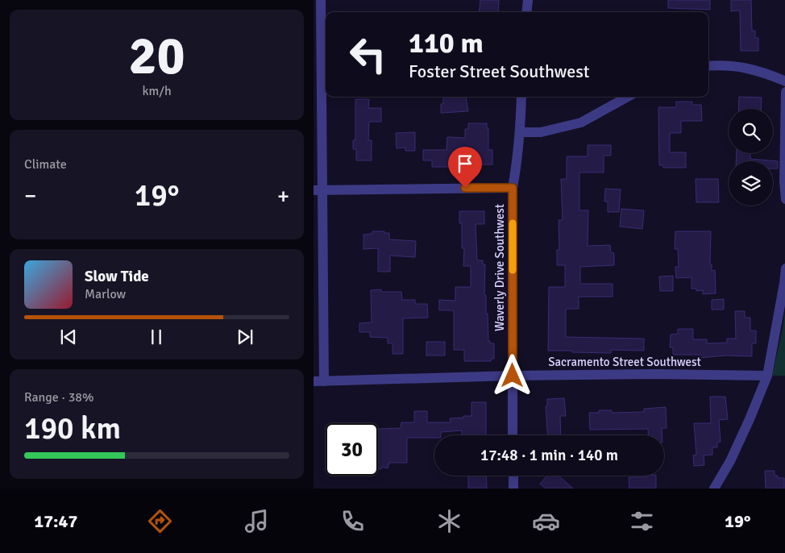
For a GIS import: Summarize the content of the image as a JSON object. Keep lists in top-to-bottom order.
{
  "streets": {
    "street": ["Waverly Drive Southwest", "Sacramento Street Southwest"]
  },
  "crossings": [
    ["Waverly Drive Southwest", "Sacramento Street Southwest"]
  ],
  "page": {
    "tile": [
      ["20", "km/h"],
      "Climate",
      ["Range · 38%", "190 km"]
    ],
    "turn": ["110 m", "Foster Street Southwest"],
    "heat": ["−", "19°", "+"],
    "song": ["Slow Tide", "Marlow"],
    "limit": "30",
    "trip": "17:48 · 1 min · 140 m",
    "tabs": ["17:47", "19°"]
  }
}
